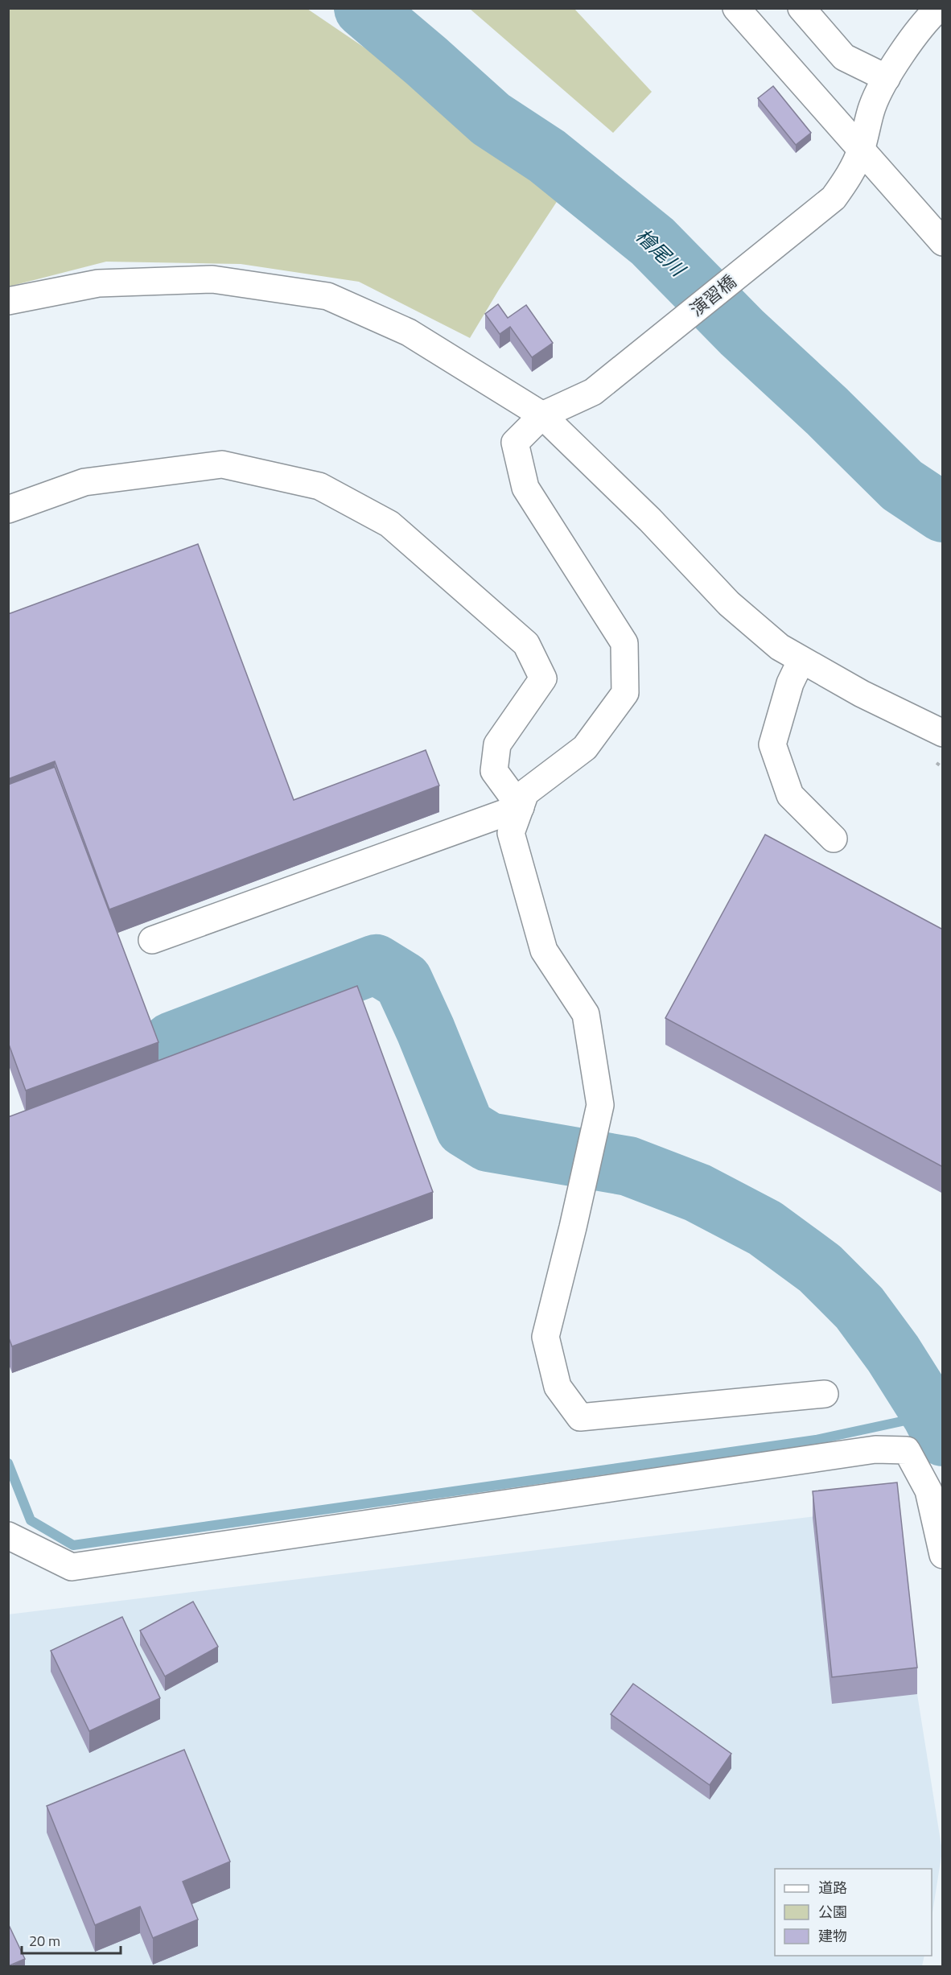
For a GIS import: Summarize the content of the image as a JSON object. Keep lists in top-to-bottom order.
{
  "streets": {
    "street": ["演習橋"]
  },
  "water": ["檜尾川"],
  "legend": ["道路", "公園", "建物"],
  "scale_bar": "20 m"
}
